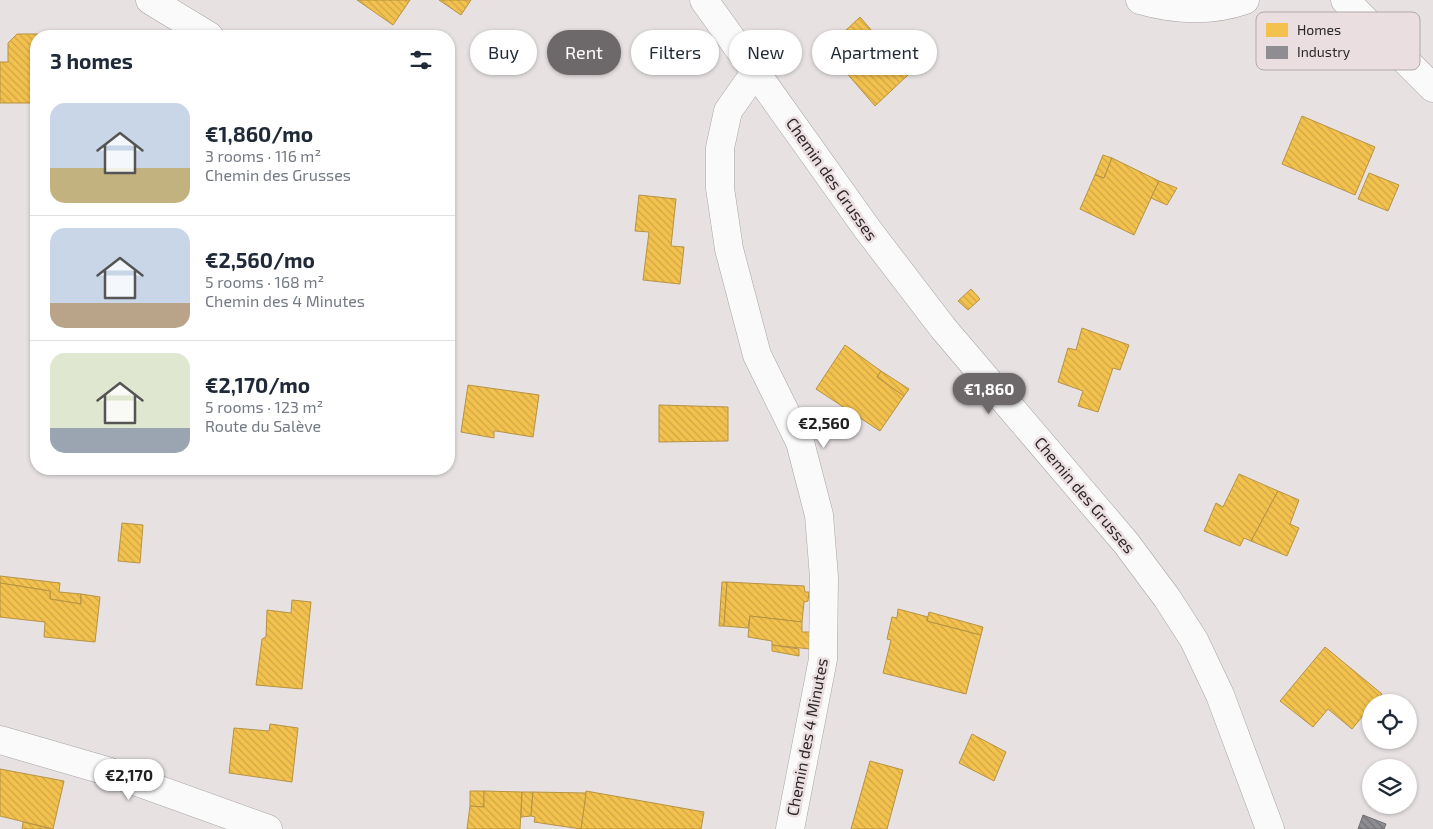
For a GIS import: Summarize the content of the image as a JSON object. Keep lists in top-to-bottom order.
{
  "streets": {
    "street": ["Chemin des Grusses", "Chemin des 4 Minutes"]
  },
  "legend": ["Homes", "Industry"],
  "page": {
    "chip": [
      "Buy",
      "Rent",
      "Filters",
      "New",
      "Apartment"
    ],
    "heading": "3 homes",
    "list": [
      {
        "name": "€1,860/mo",
        "note": "3 rooms · 116 m² · Chemin des Grusses"
      },
      {
        "name": "€2,560/mo",
        "note": "5 rooms · 168 m² · Chemin des 4 Minutes"
      },
      {
        "name": "€2,170/mo",
        "note": "5 rooms · 123 m² · Route du Salève"
      }
    ],
    "price": ["€1,860", "€2,560", "€2,170"]
  }
}
